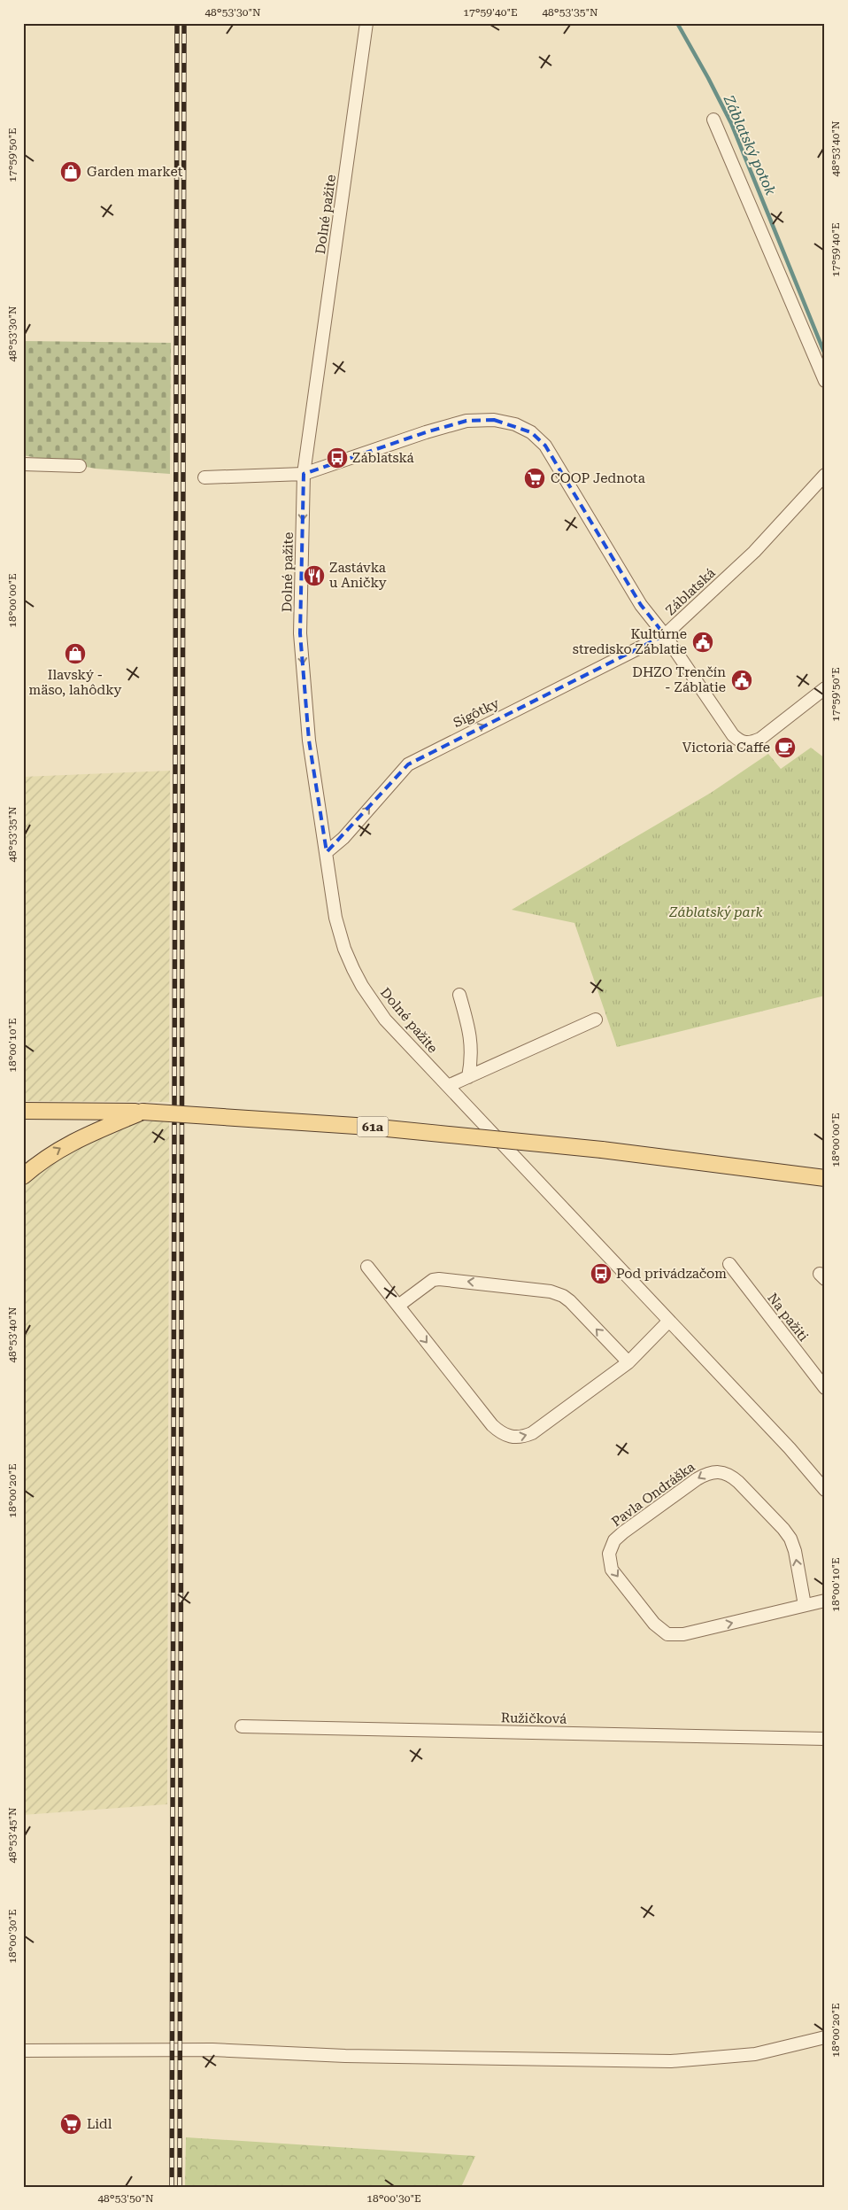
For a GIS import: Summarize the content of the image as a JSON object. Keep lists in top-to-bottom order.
{
  "streets": {
    "main road": ["61a"],
    "street": [
      "Dolné pažite",
      "Záblatská",
      "Sigôtky",
      "Na pažiti",
      "Pavla Ondráška",
      "Ružičková"
    ]
  },
  "crossings": [
    ["Dolné pažite", "Záblatská"],
    ["Dolné pažite", "Sigôtky"],
    ["Záblatská", "Sigôtky"]
  ],
  "one_way": ["Sigôtky"],
  "water": ["Záblatský potok"],
  "parks": ["Záblatský park"],
  "places": {
    "shop": ["Garden market", "Ilavský - mäso, lahôdky"],
    "bus stop": ["Záblatská", "Pod privádzačom"],
    "supermarket": ["COOP Jednota", "Lidl"],
    "restaurant": ["Zastávka u Aničky"],
    "public building": ["Kultúrne stredisko Záblatie", "DHZO Trenčín - Záblatie"],
    "cafe": ["Victoria Caffe"]
  },
  "coordinates": [
    "48°53'30\"N",
    "17°59'40\"E",
    "48°53'35\"N",
    "48°53'40\"N",
    "17°59'50\"E",
    "18°00'00\"E",
    "18°00'10\"E",
    "18°00'20\"E",
    "48°53'45\"N",
    "18°00'30\"E",
    "48°53'50\"N"
  ]
}
